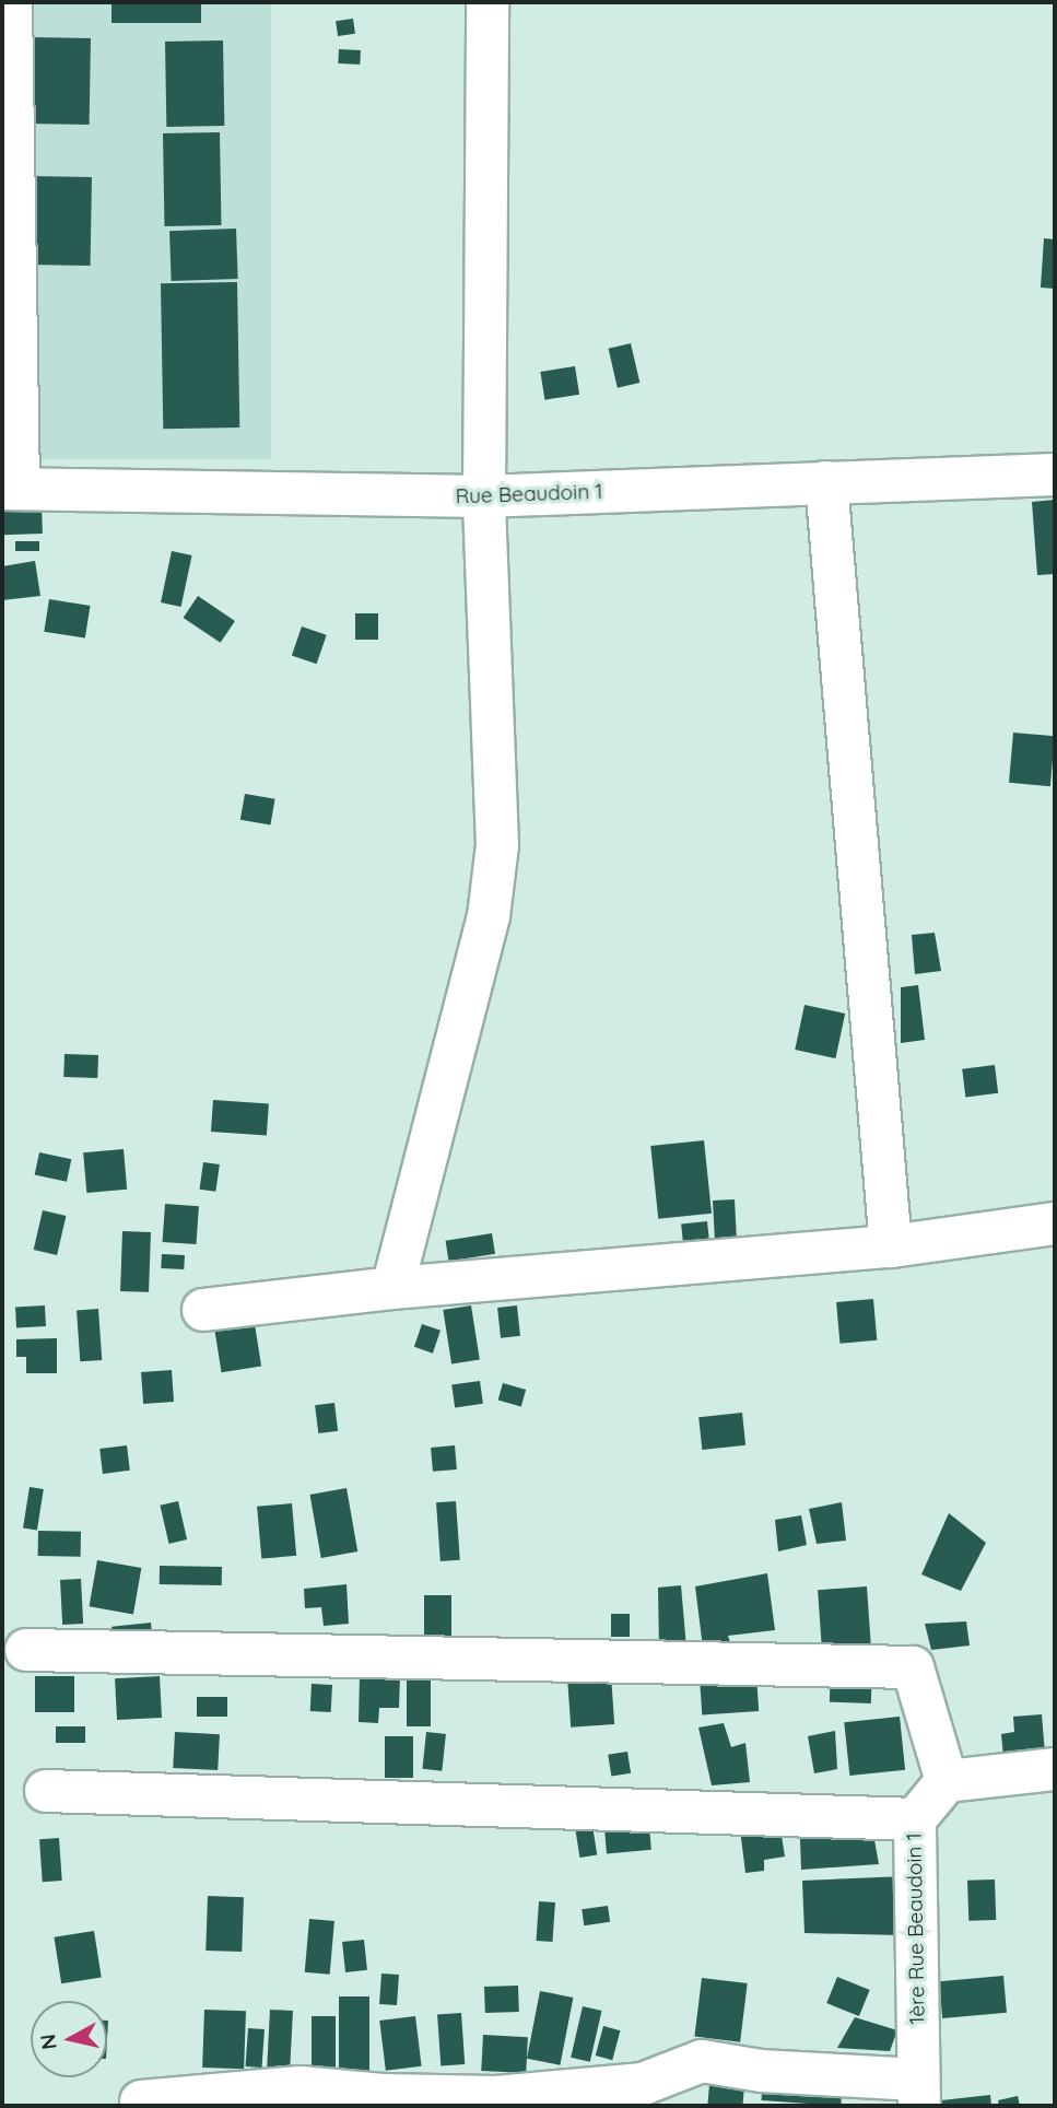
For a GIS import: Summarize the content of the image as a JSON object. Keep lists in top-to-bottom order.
{
  "streets": {
    "street": ["Rue Beaudoin 1", "1ère Rue Beaudoin 1"]
  },
  "north": "left"
}
